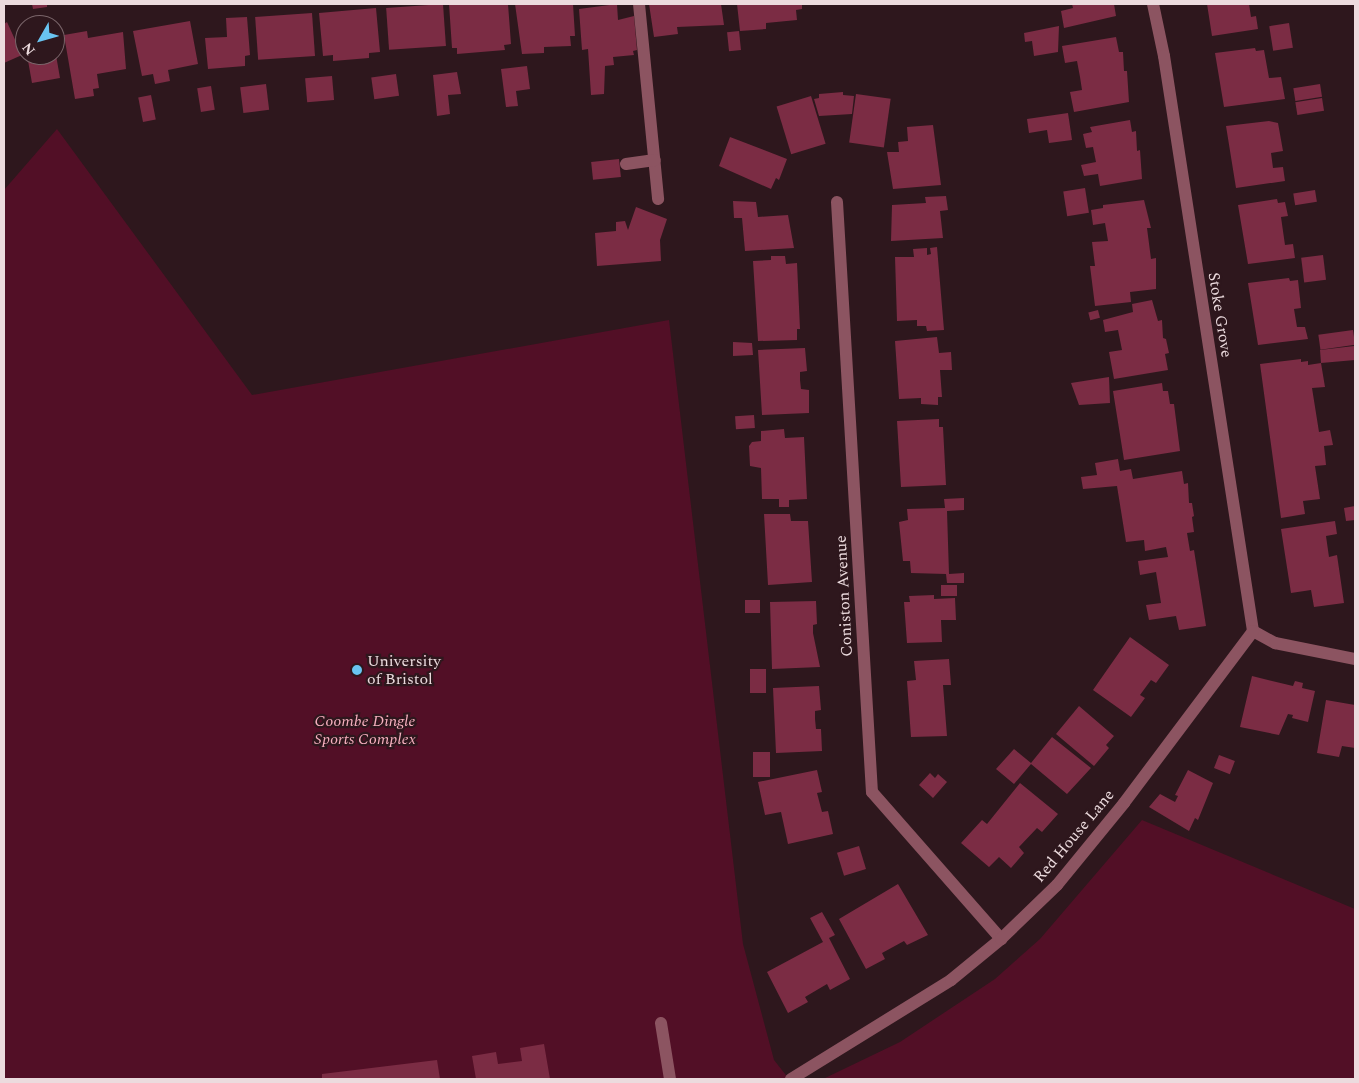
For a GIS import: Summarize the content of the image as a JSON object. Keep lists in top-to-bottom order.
{
  "streets": {
    "street": ["Stoke Grove", "Coniston Avenue", "Red House Lane"]
  },
  "crossings": [
    ["Stoke Grove", "Red House Lane"],
    ["Coniston Avenue", "Red House Lane"]
  ],
  "parks": ["Coombe Dingle Sports Complex"],
  "places": ["University of Bristol"],
  "north": "bottom left"
}
